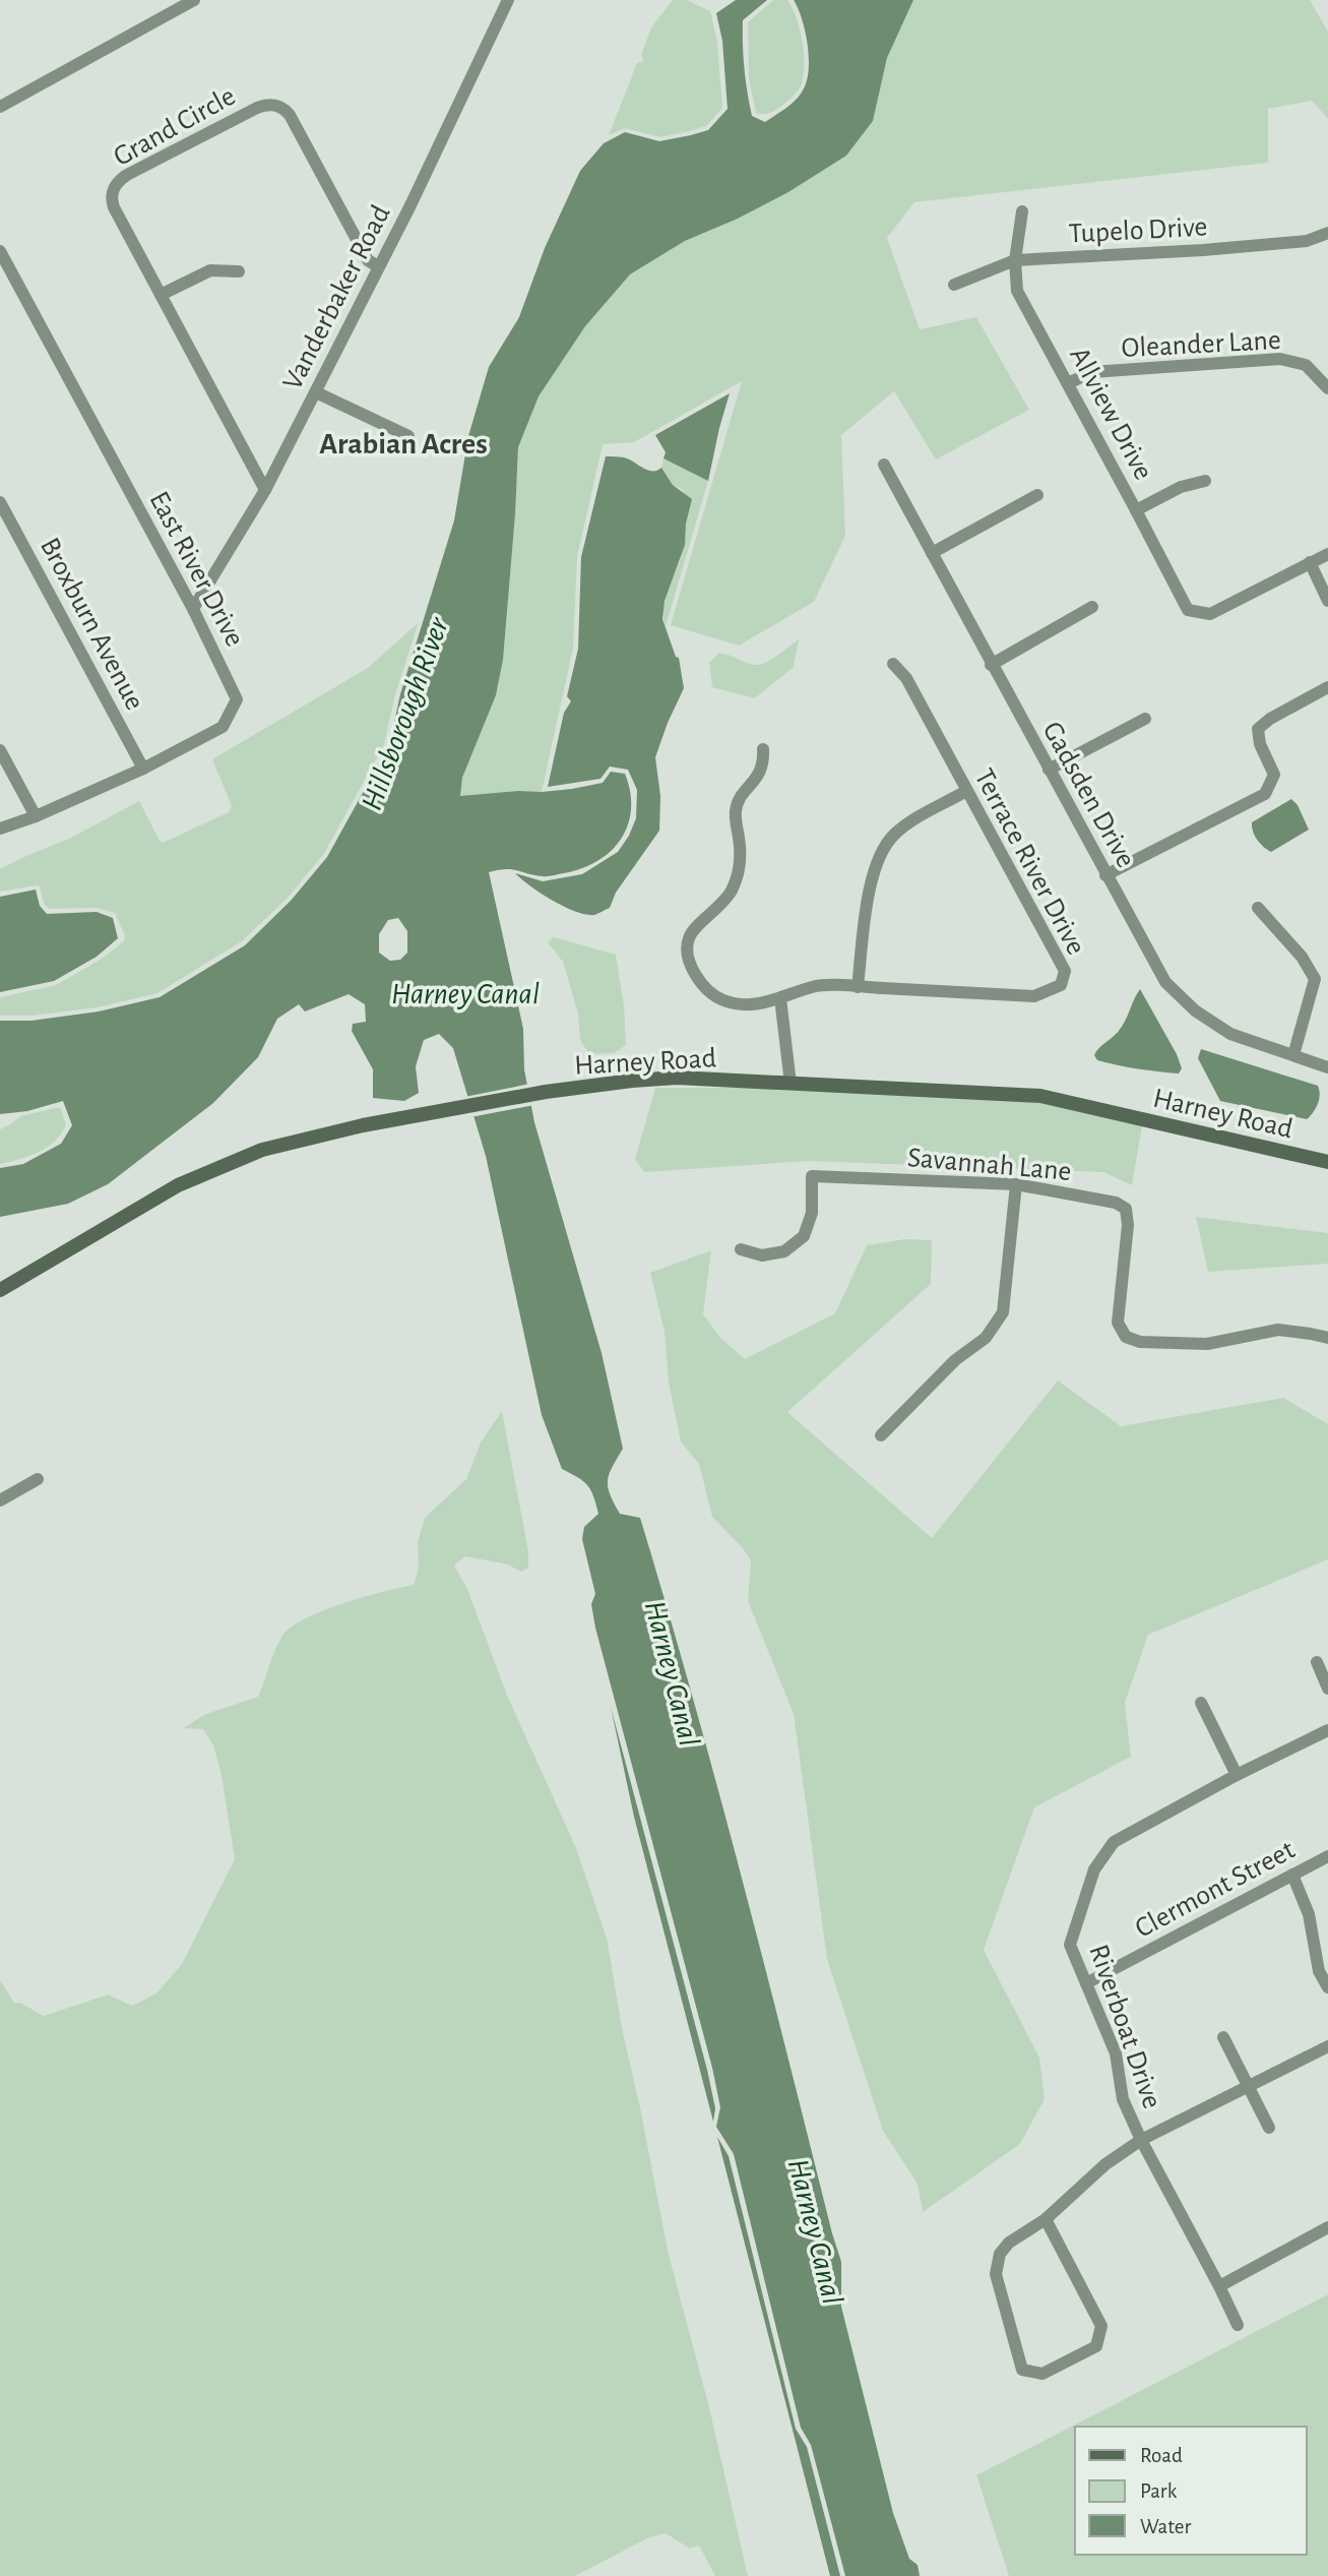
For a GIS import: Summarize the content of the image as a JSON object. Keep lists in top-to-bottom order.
{
  "streets": {
    "street": [
      "Grand Circle",
      "Tupelo Drive",
      "Vanderbaker Road",
      "Oleander Lane",
      "Allview Drive",
      "East River Drive",
      "Broxburn Avenue",
      "Gadsden Drive",
      "Terrace River Drive",
      "Harney Road",
      "Savannah Lane",
      "Clermont Street",
      "Riverboat Drive"
    ]
  },
  "crossings": [
    ["Grand Circle", "Vanderbaker Road"],
    ["Tupelo Drive", "Allview Drive"],
    ["Vanderbaker Road", "East River Drive"],
    ["Oleander Lane", "Allview Drive"],
    ["East River Drive", "Broxburn Avenue"],
    ["Clermont Street", "Riverboat Drive"]
  ],
  "districts": ["Arabian Acres"],
  "water": ["Hillsborough River", "Harney Canal"],
  "legend": ["Road", "Park", "Water"]
}
